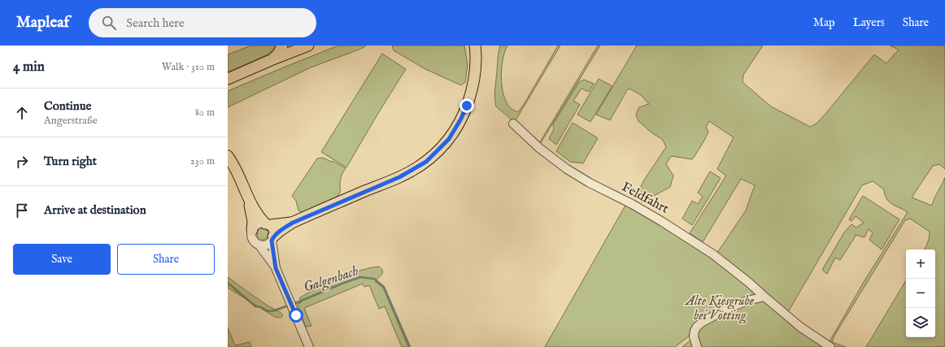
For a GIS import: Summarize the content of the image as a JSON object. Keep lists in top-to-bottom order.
{
  "streets": {
    "street": ["Feldfahrt"]
  },
  "water": ["Galgenbach"],
  "parks": ["Alte Kiesgrube bei Vötting"],
  "page": {
    "header": "Mapleaf",
    "search": "Search here",
    "nav": ["Map", "Layers", "Share"],
    "heading": ["4 min", "Walk · 310 m"],
    "list": [
      ["Continue", "Angerstraße", "80 m"],
      ["Turn right", "230 m"],
      "Arrive at destination"
    ],
    "buttons": ["Save", "Share"],
    "map_buttons": ["+", "−"]
  }
}
